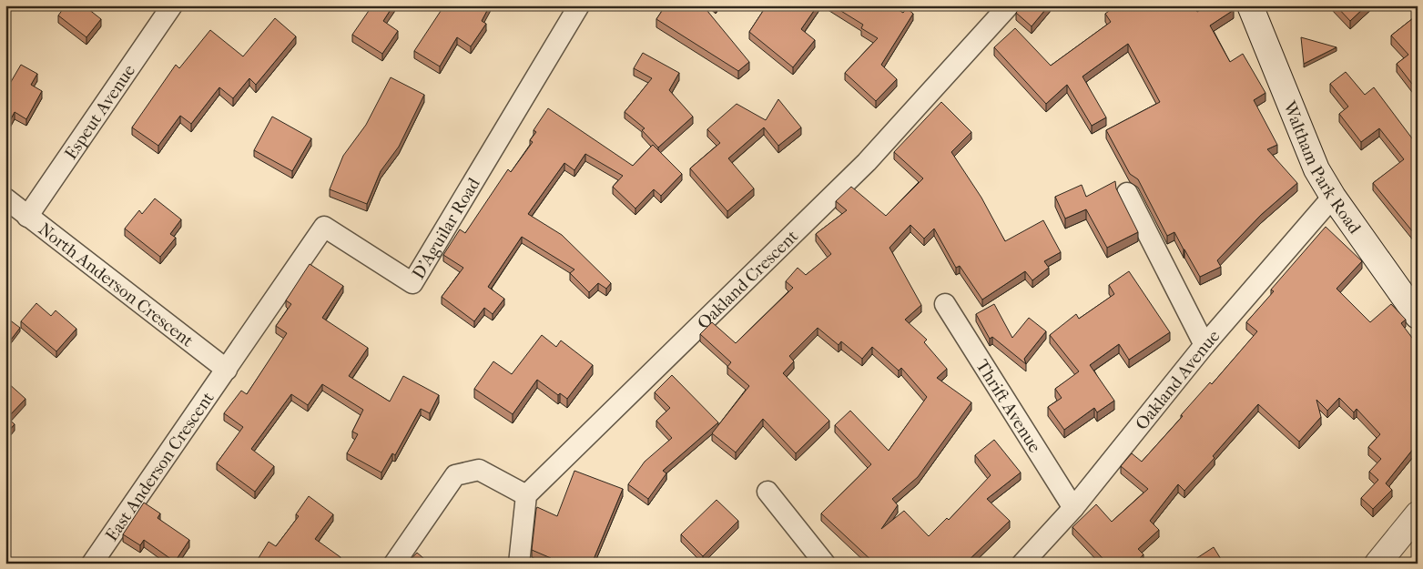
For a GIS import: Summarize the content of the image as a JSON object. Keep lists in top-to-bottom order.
{
  "streets": {
    "main road": ["Waltham Park Road"],
    "street": [
      "Espeut Avenue",
      "D'Aguilar Road",
      "Oakland Crescent",
      "North Anderson Crescent",
      "Oakland Avenue",
      "Thrift Avenue",
      "East Anderson Crescent"
    ]
  },
  "crossings": [
    ["Espeut Avenue", "North Anderson Crescent"],
    ["Waltham Park Road", "Oakland Avenue"],
    ["D'Aguilar Road", "North Anderson Crescent"],
    ["D'Aguilar Road", "East Anderson Crescent"],
    ["North Anderson Crescent", "East Anderson Crescent"],
    ["Oakland Avenue", "Thrift Avenue"]
  ]
}
